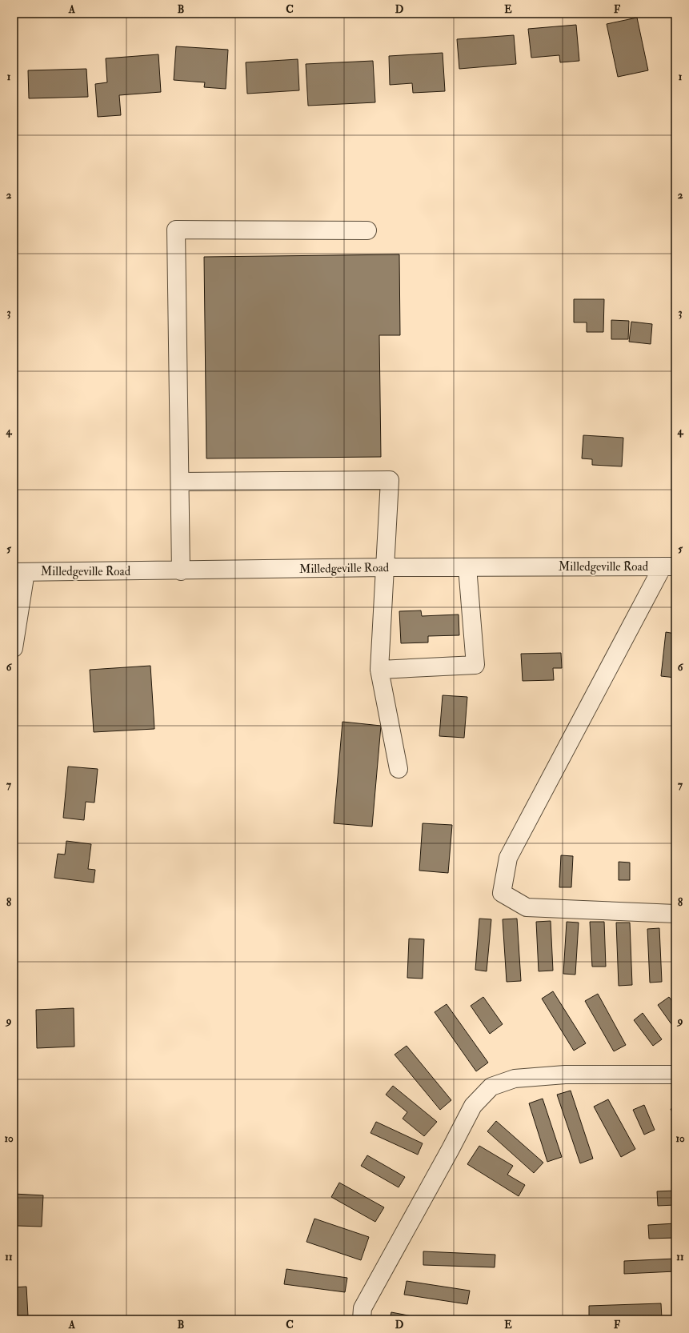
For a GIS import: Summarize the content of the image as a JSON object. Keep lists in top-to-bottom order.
{
  "streets": {
    "street": ["Milledgeville Road"]
  },
  "grid": {
    "columns": [
      "A",
      "B",
      "C",
      "D",
      "E",
      "F"
    ],
    "rows": [
      "1",
      "2",
      "3",
      "4",
      "5",
      "6",
      "7",
      "8",
      "9",
      "10",
      "11"
    ]
  }
}
